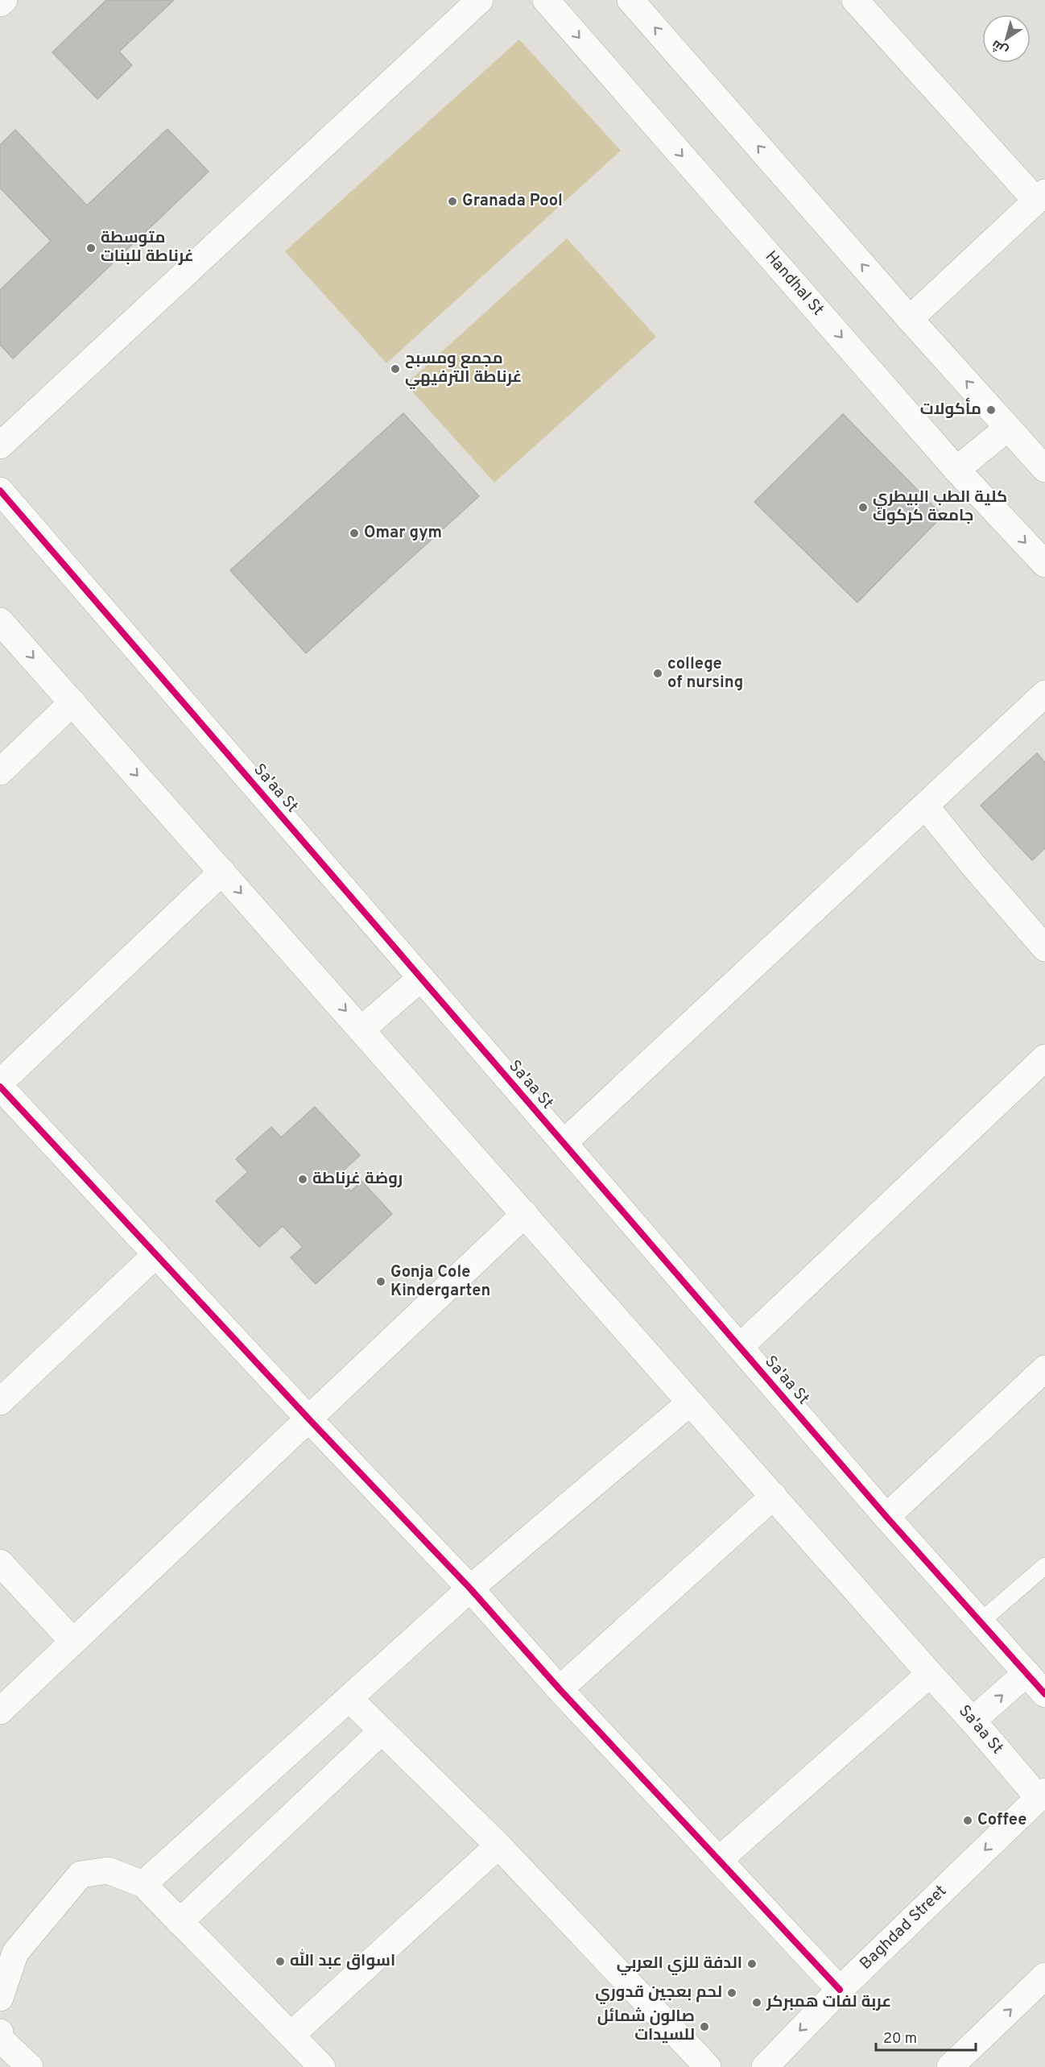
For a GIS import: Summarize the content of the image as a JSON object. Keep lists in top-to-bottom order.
{
  "streets": {
    "street": ["Handhal St", "Sa'aa St", "Baghdad Street"]
  },
  "crossings": [
    ["Sa'aa St", "Baghdad Street"]
  ],
  "places": [
    "Granada Pool",
    "متوسطة غرناطة للبنات",
    "مجمع ومسبح غرناطة الترفيهي",
    "مأكولات",
    "كلية الطب البيطري جامعة كركوك",
    "Omar gym",
    "college of nursing",
    "روضة غرناطة",
    "Gonja Cole Kindergarten",
    "Coffee",
    "اسواق عبد الله",
    "الدفة للزي العربي",
    "لحم بعجين قدوري",
    "عربة لفات همبركر",
    "صالون شمائل للسيدات"
  ],
  "scale_bar": "20 m",
  "north": "bottom left"
}
